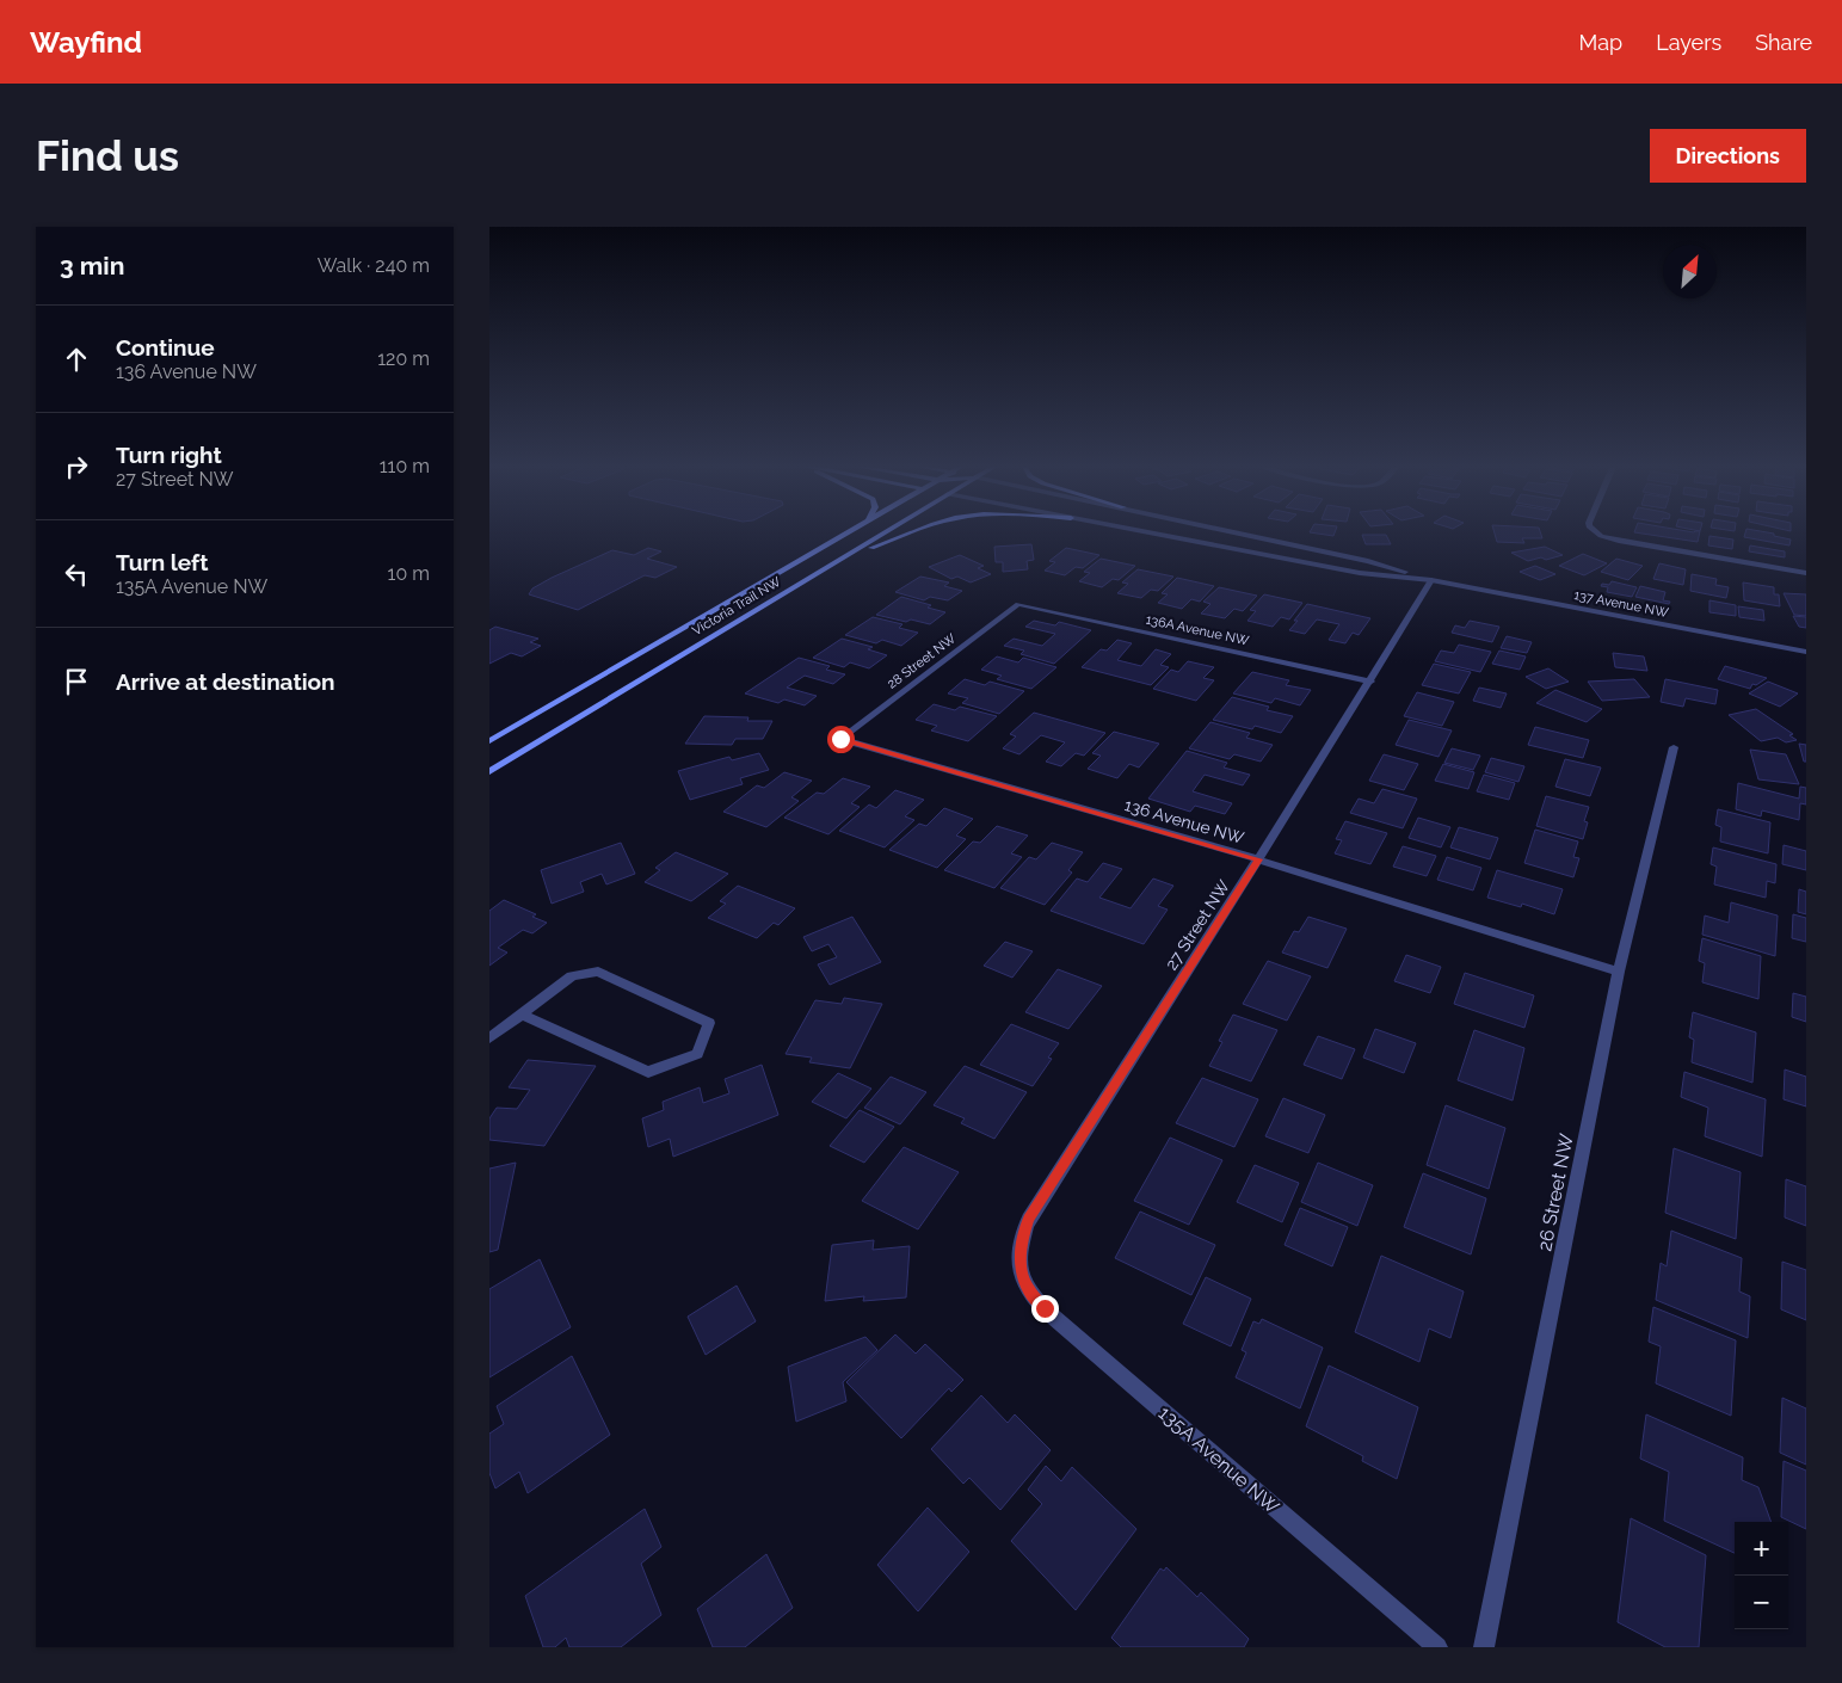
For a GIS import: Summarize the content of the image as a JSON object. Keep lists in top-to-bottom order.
{
  "streets": {
    "main road": ["Victoria Trail NW"],
    "street": [
      "137 Avenue NW",
      "136A Avenue NW",
      "28 Street NW",
      "136 Avenue NW",
      "27 Street NW",
      "26 Street NW",
      "135A Avenue NW"
    ]
  },
  "crossings": [
    ["137 Avenue NW", "27 Street NW"],
    ["136A Avenue NW", "28 Street NW"],
    ["136A Avenue NW", "27 Street NW"],
    ["28 Street NW", "136 Avenue NW"],
    ["136 Avenue NW", "27 Street NW"],
    ["136 Avenue NW", "26 Street NW"],
    ["27 Street NW", "135A Avenue NW"]
  ],
  "north": "top right",
  "page": {
    "header": "Wayfind",
    "nav": ["Map", "Layers", "Share"],
    "buttons": "Directions",
    "title": "Find us",
    "heading": ["3 min", "Walk · 240 m"],
    "list": [
      ["Continue", "136 Avenue NW", "120 m"],
      ["Turn right", "27 Street NW", "110 m"],
      ["Turn left", "135A Avenue NW", "10 m"],
      "Arrive at destination"
    ],
    "map_buttons": ["+", "−"]
  }
}
